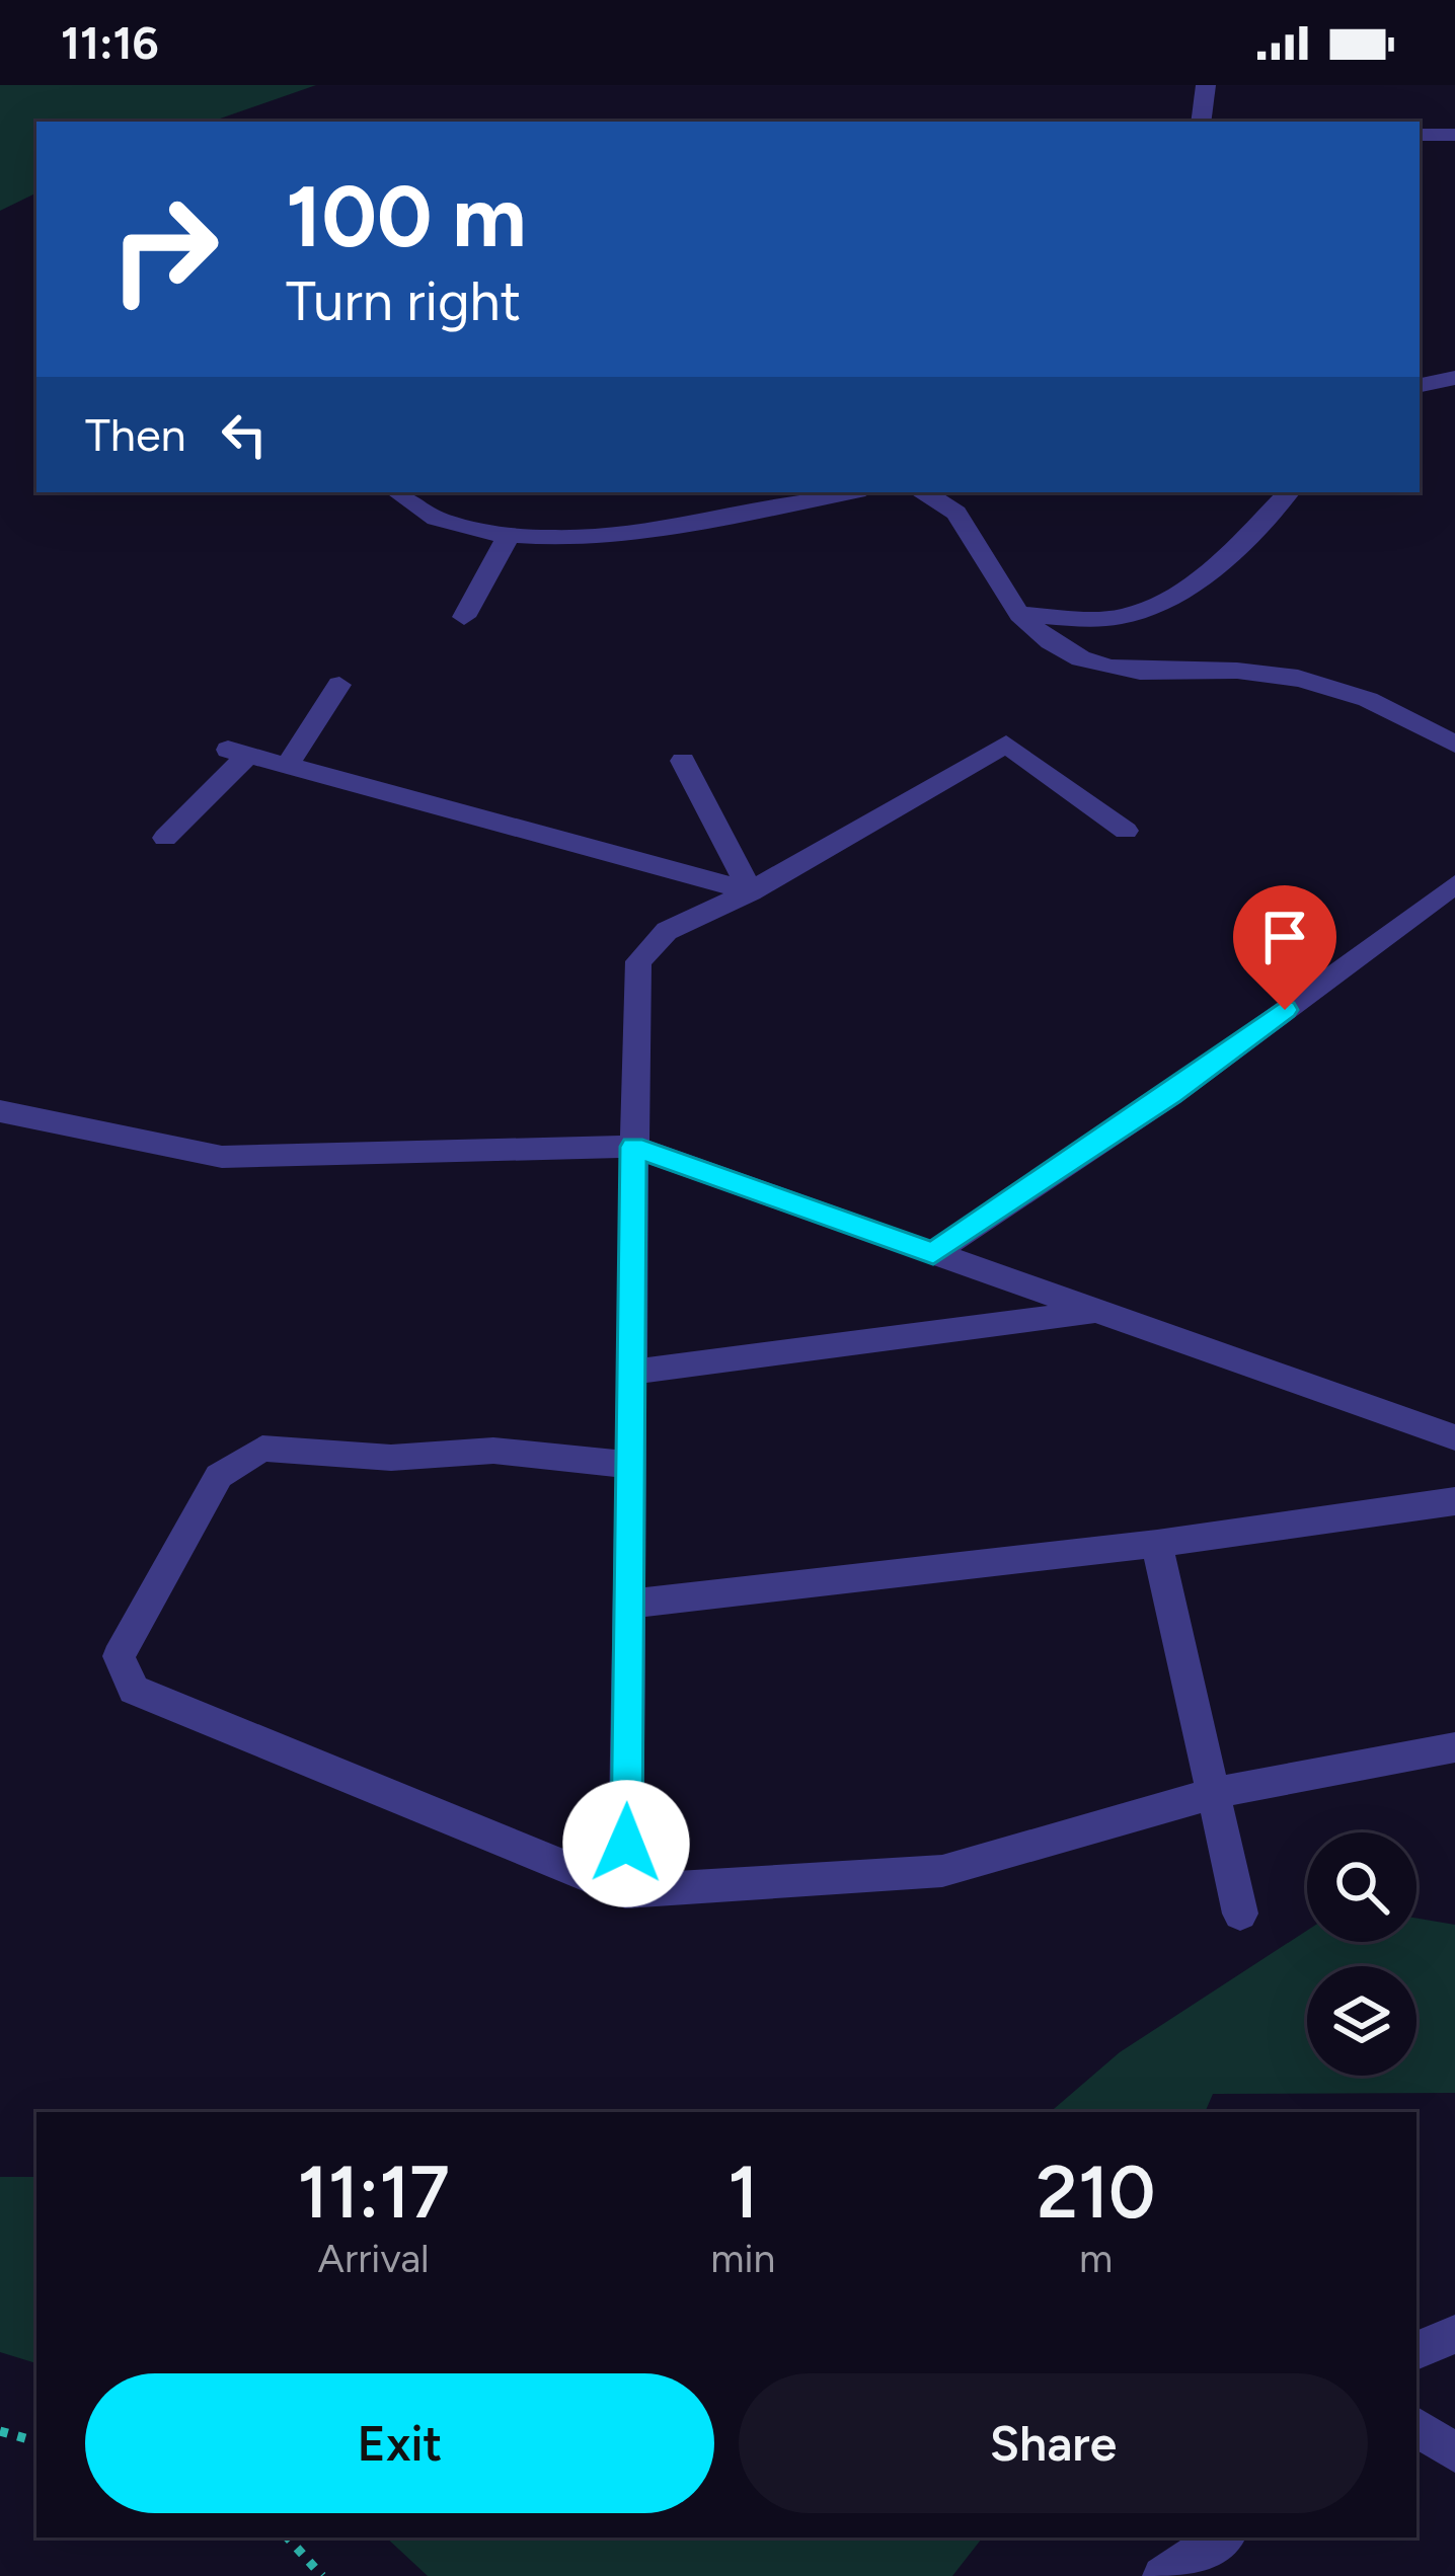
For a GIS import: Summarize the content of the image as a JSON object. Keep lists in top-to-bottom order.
{
  "page": {
    "status": "11:16",
    "turn": ["100 m", "Turn right"],
    "then": "Then",
    "eta": [
      "11:17",
      "Arrival",
      "1",
      "min",
      "210",
      "m"
    ],
    "buttons": ["Exit", "Share"]
  }
}
